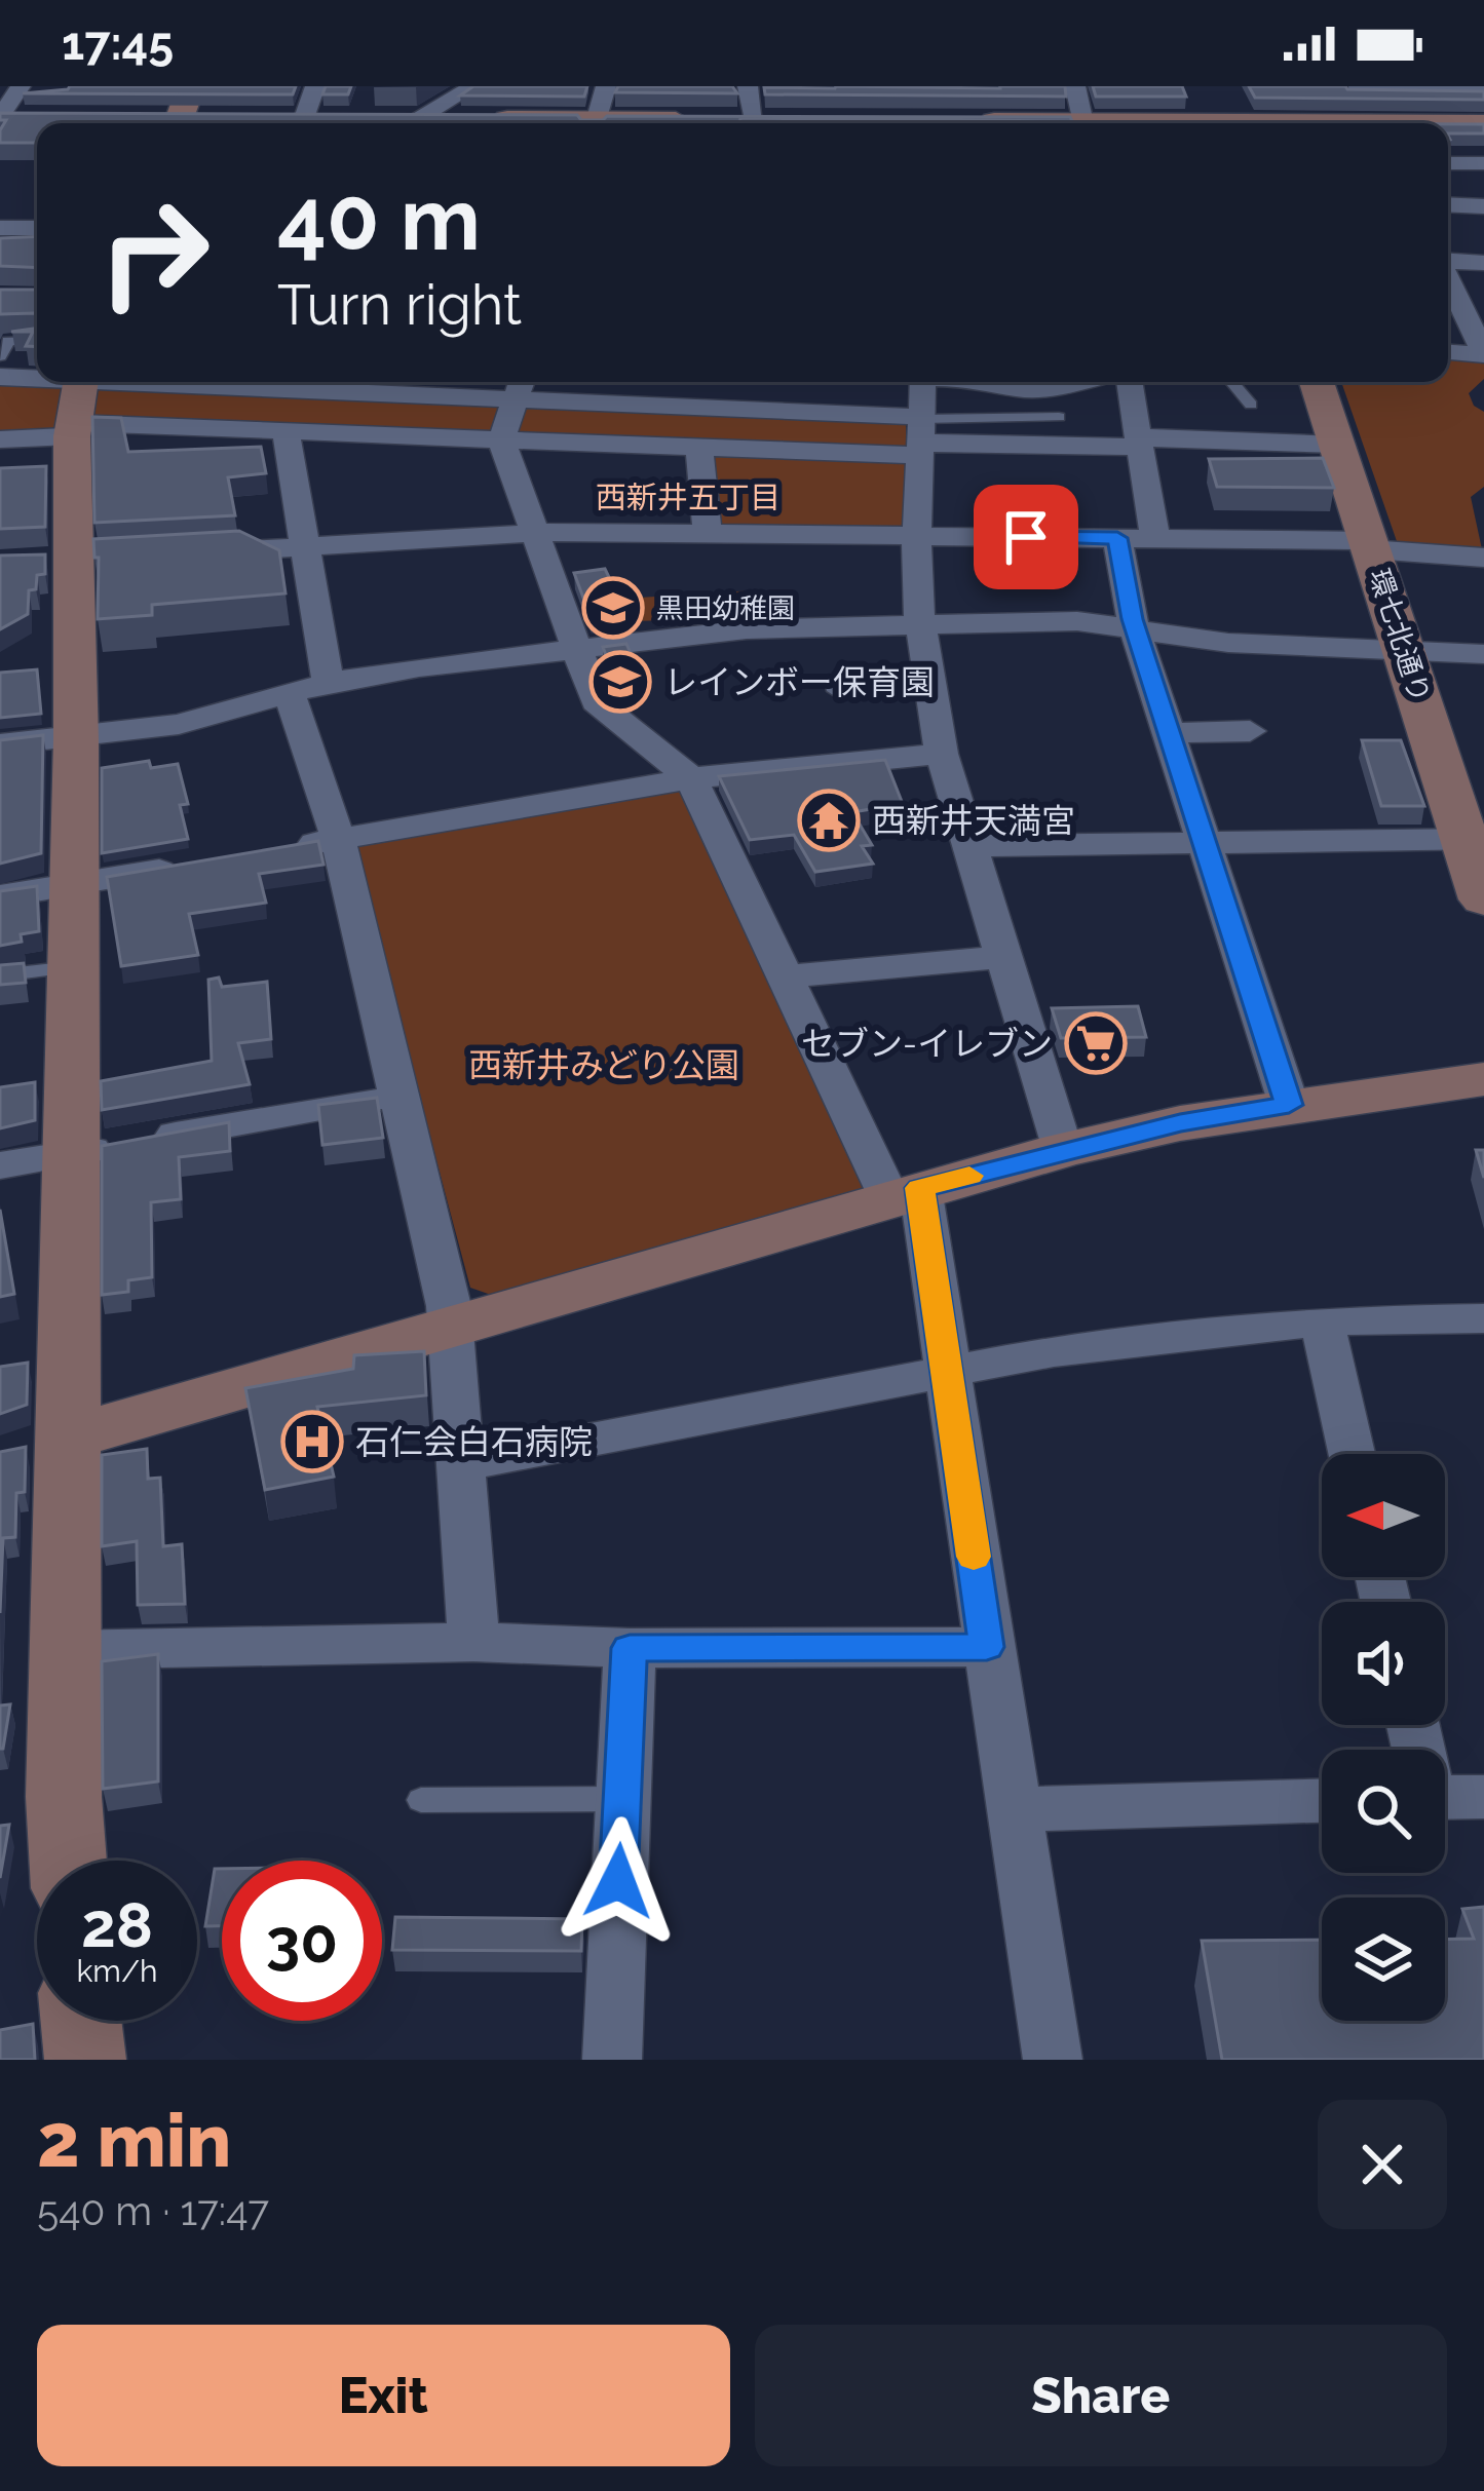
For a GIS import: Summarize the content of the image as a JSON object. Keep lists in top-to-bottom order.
{
  "streets": {
    "street": ["環七北通り"]
  },
  "districts": ["西新井五丁目"],
  "parks": ["西新井みどり公園"],
  "places": {
    "school or university": ["黒田幼稚園", "レインボー保育園"],
    "temple": ["西新井天満宮"],
    "supermarket": ["セブン-イレブン"],
    "hospital": ["石仁会白石病院"]
  },
  "north": "left",
  "page": {
    "status": "17:45",
    "turn": ["40 m", "Turn right"],
    "speed": "28 km/h",
    "limit": "30",
    "heading": ["2 min", "540 m · 17:47"],
    "buttons": ["Exit", "Share"]
  }
}
